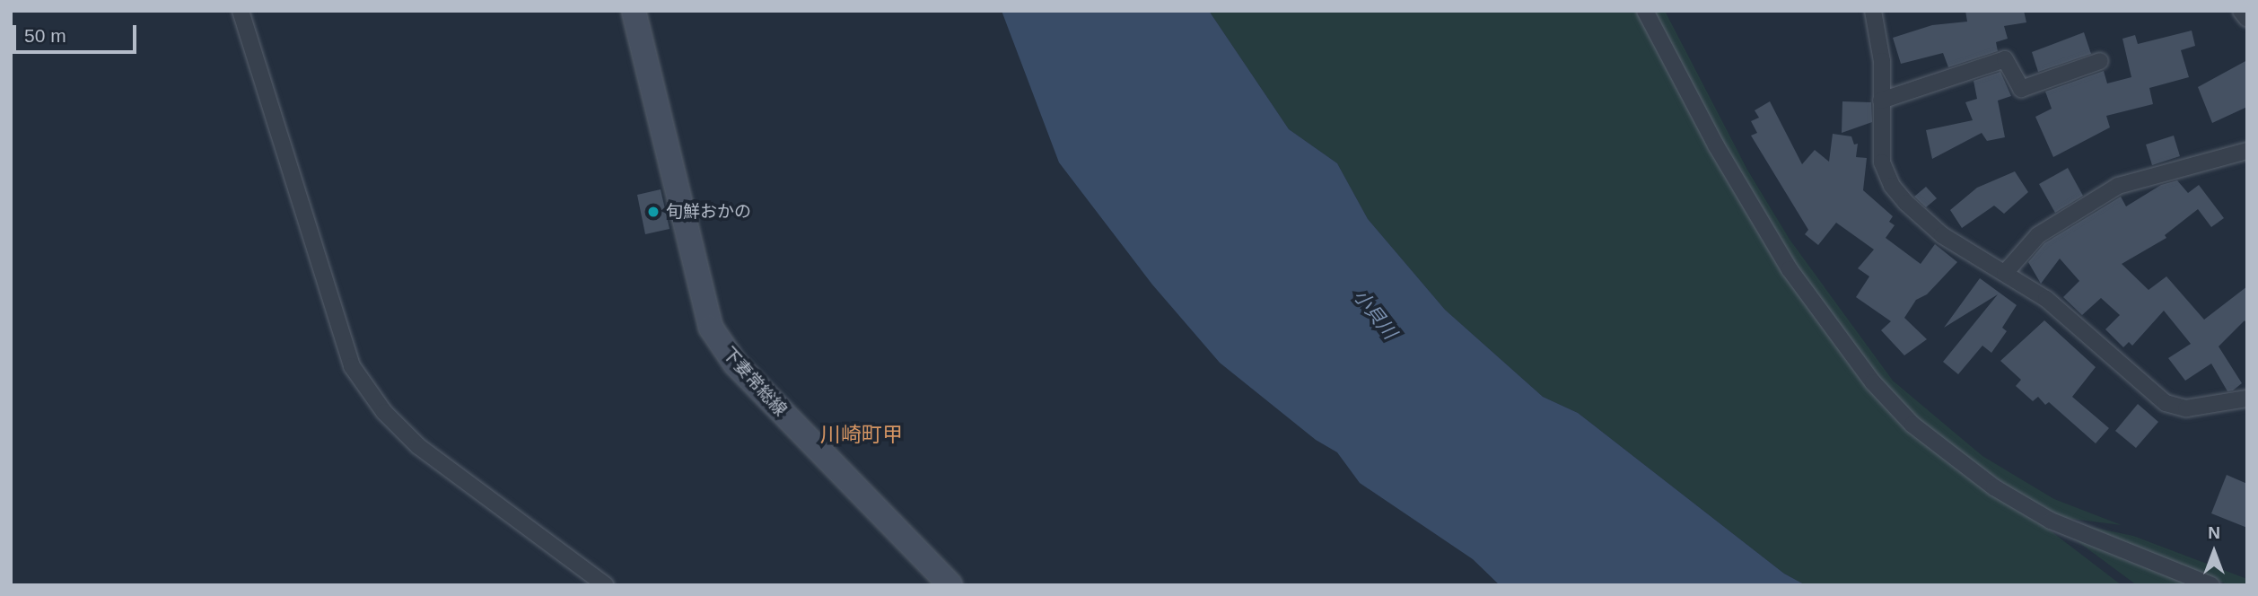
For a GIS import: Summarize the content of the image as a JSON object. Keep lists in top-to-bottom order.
{
  "streets": {
    "main road": ["下妻常総線"]
  },
  "districts": ["川崎町甲"],
  "water": ["小貝川"],
  "places": ["旬鮮おかの"],
  "scale_bar": "50 m",
  "north": "top"
}
